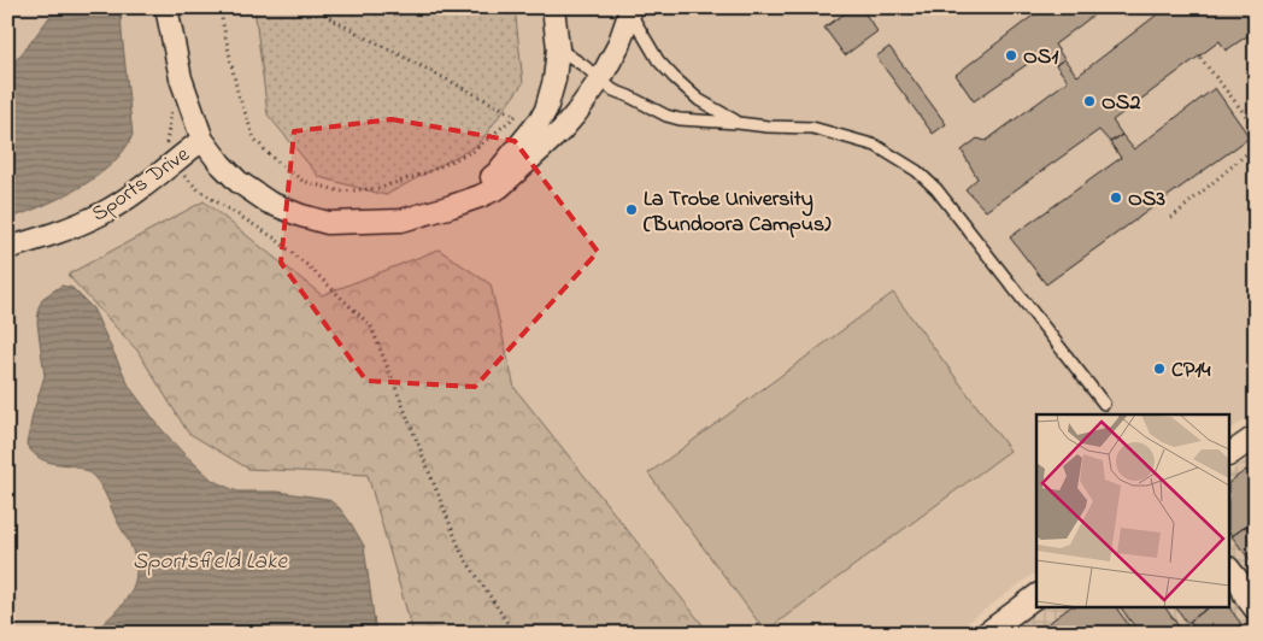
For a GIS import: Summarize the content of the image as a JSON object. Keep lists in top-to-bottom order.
{
  "streets": {
    "street": ["Sports Drive"]
  },
  "water": ["Sportsfield Lake"],
  "places": [
    "OS1",
    "OS2",
    "OS3",
    "La Trobe University (Bundoora Campus)",
    "CP14"
  ]
}
